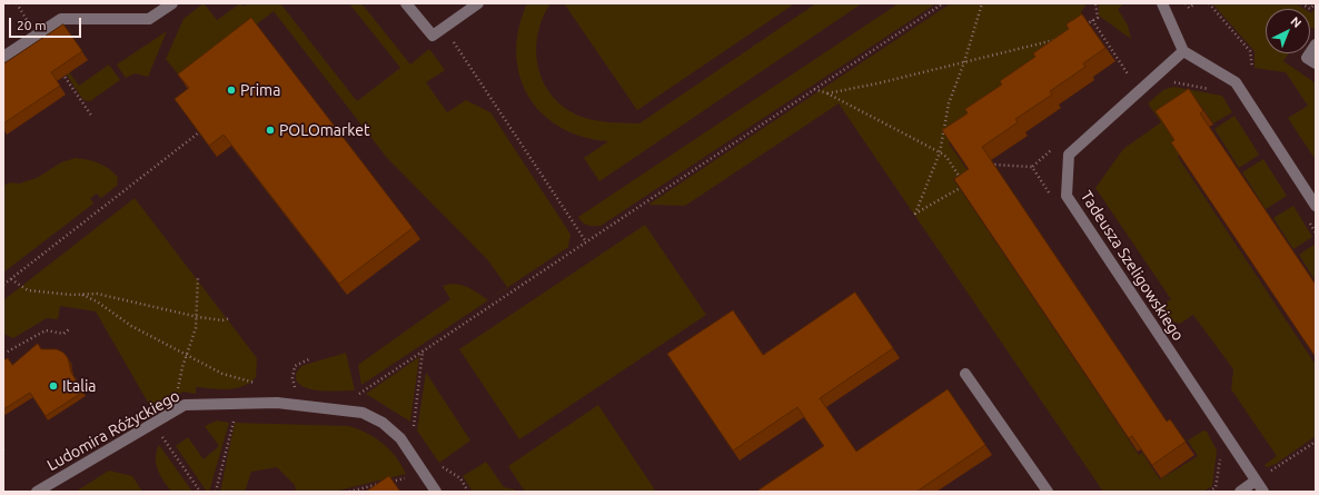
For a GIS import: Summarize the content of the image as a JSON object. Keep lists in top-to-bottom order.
{
  "streets": {
    "street": ["Tadeusza Szeligowskiego", "Ludomira Różyckiego"]
  },
  "places": ["Prima", "POLOmarket", "Italia"],
  "scale_bar": "20 m",
  "north": "top right"
}
